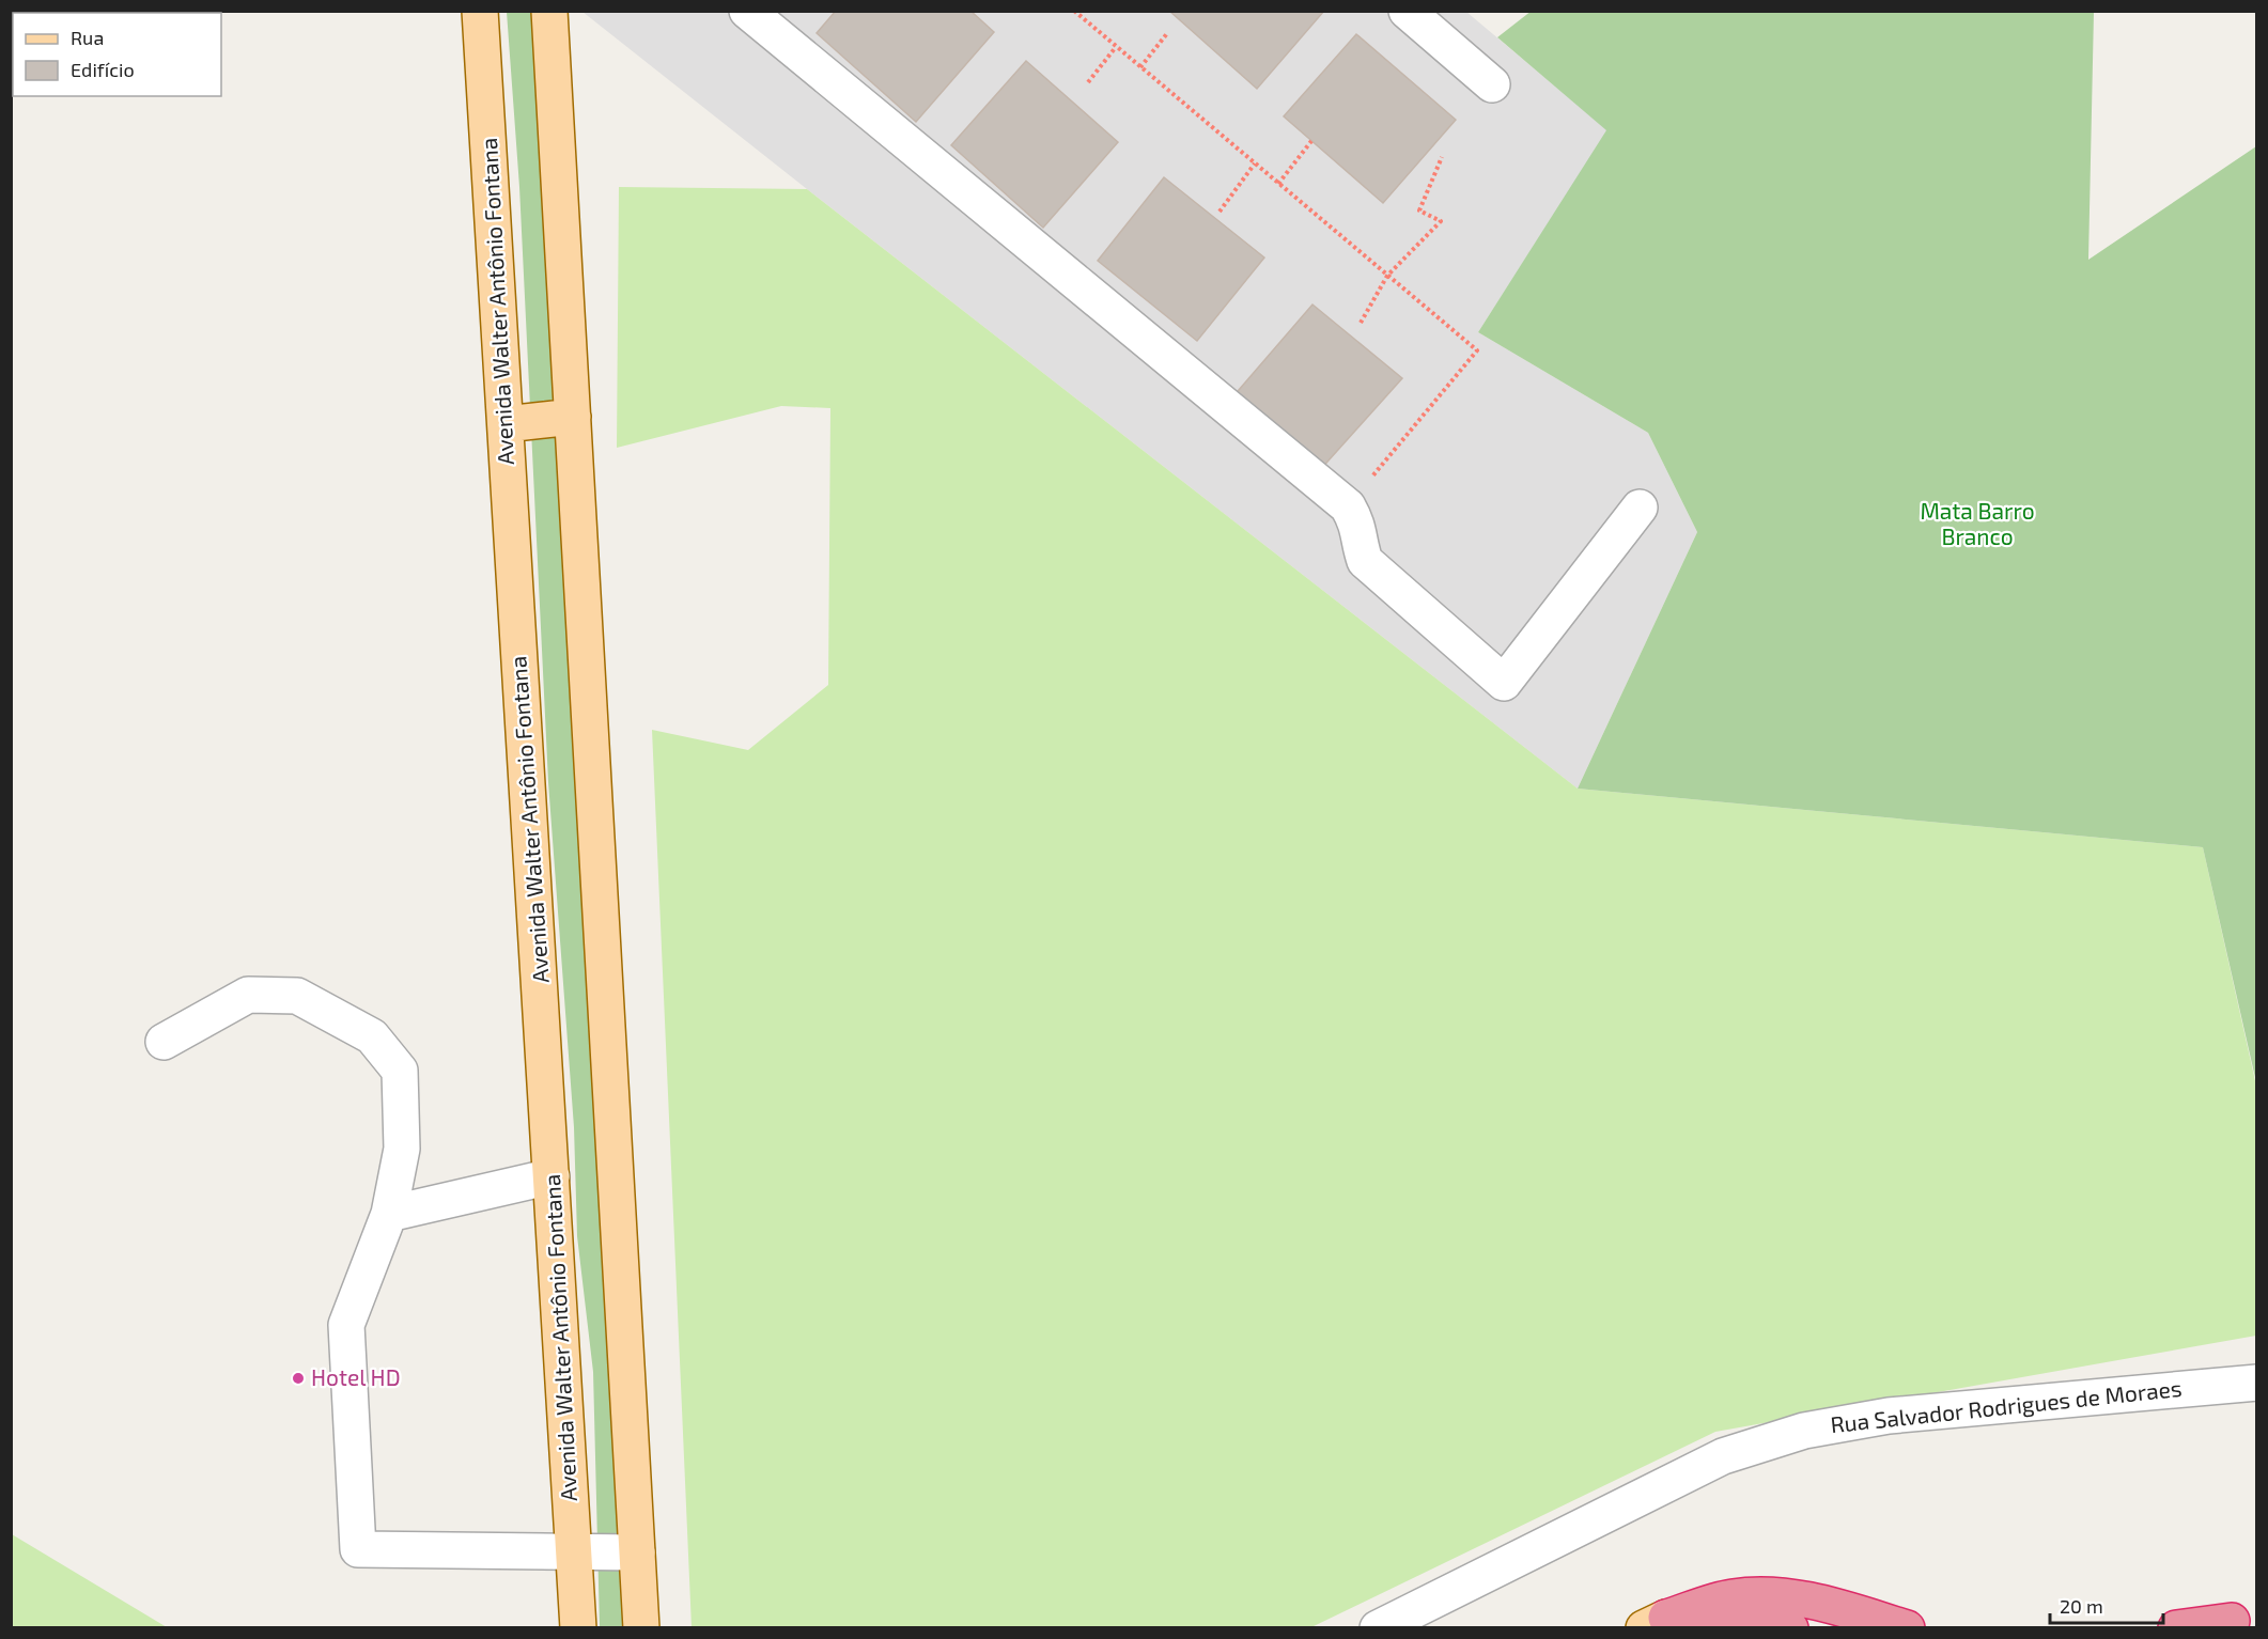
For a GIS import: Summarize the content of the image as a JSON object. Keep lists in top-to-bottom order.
{
  "streets": {
    "main road": ["Avenida Walter Antônio Fontana"],
    "street": ["Rua Salvador Rodrigues de Moraes"]
  },
  "parks": ["Mata Barro Branco"],
  "places": ["Hotel HD"],
  "legend": ["Rua", "Edifício"],
  "scale_bar": "20 m"
}
